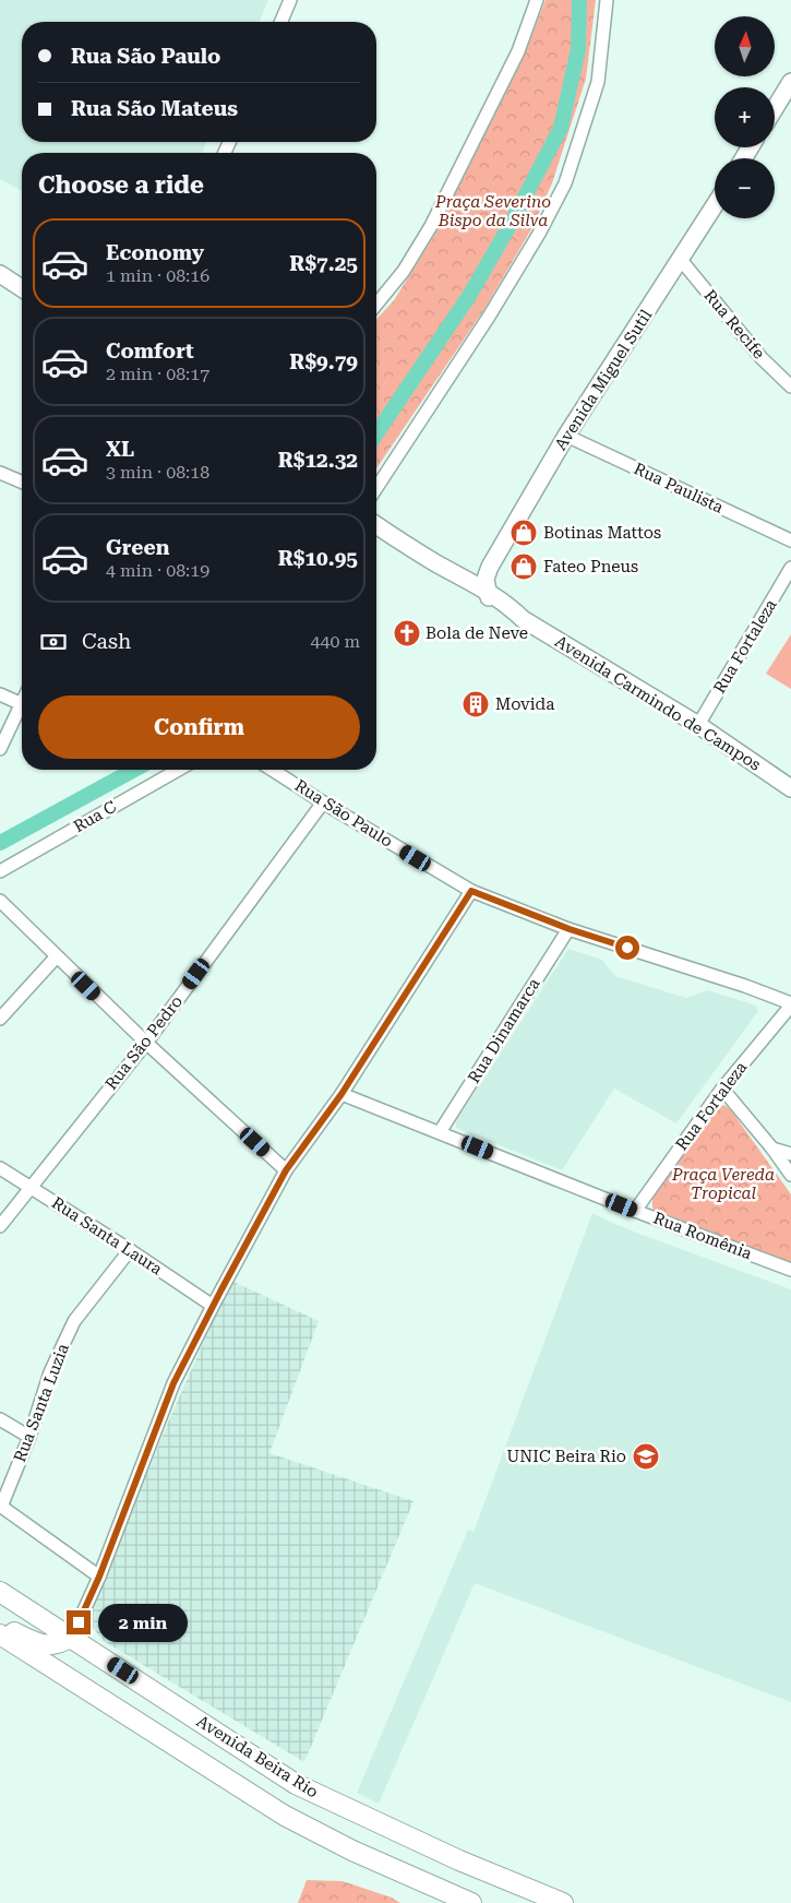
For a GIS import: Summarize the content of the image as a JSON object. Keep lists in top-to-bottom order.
{
  "streets": {
    "main road": ["Avenida Miguel Sutil", "Avenida Carmindo de Campos", "Avenida Beira Rio"],
    "street": [
      "Rua Recife",
      "Rua Paulista",
      "Rua Fortaleza",
      "Rua São Paulo",
      "Rua C",
      "Rua Dinamarca",
      "Rua São Pedro",
      "Rua Santa Laura",
      "Rua Romênia",
      "Rua Santa Luzia"
    ]
  },
  "crossings": [
    ["Rua Recife", "Avenida Miguel Sutil"],
    ["Avenida Miguel Sutil", "Rua Paulista"],
    ["Rua Fortaleza", "Avenida Carmindo de Campos"],
    ["Rua Fortaleza", "Rua São Paulo"],
    ["Rua Fortaleza", "Rua Romênia"],
    ["Rua São Paulo", "Rua Dinamarca"],
    ["Rua São Paulo", "Rua São Pedro"],
    ["Rua Dinamarca", "Rua Romênia"],
    ["Rua São Pedro", "Rua Santa Laura"],
    ["Rua Santa Laura", "Rua Santa Luzia"]
  ],
  "parks": ["Praça Severino Bispo da Silva", "Praça Vereda Tropical"],
  "places": {
    "shop": ["Botinas Mattos", "Fateo Pneus"],
    "church": ["Bola de Neve"],
    "building": ["Movida"],
    "school or university": ["UNIC Beira Rio"]
  },
  "north": "top",
  "page": {
    "map_buttons": ["+", "−"],
    "banner": ["Rua São Paulo", "Rua São Mateus"],
    "heading": "Choose a ride",
    "list": [
      {
        "name": "Economy",
        "note": "1 min · 08:16",
        "value": "R$7.25"
      },
      {
        "name": "Comfort",
        "note": "2 min · 08:17",
        "value": "R$9.79"
      },
      {
        "name": "XL",
        "note": "3 min · 08:18",
        "value": "R$12.32"
      },
      {
        "name": "Green",
        "note": "4 min · 08:19",
        "value": "R$10.95"
      }
    ],
    "pay": ["Cash", "440 m"],
    "buttons": "Confirm",
    "bubble": "2 min"
  }
}
